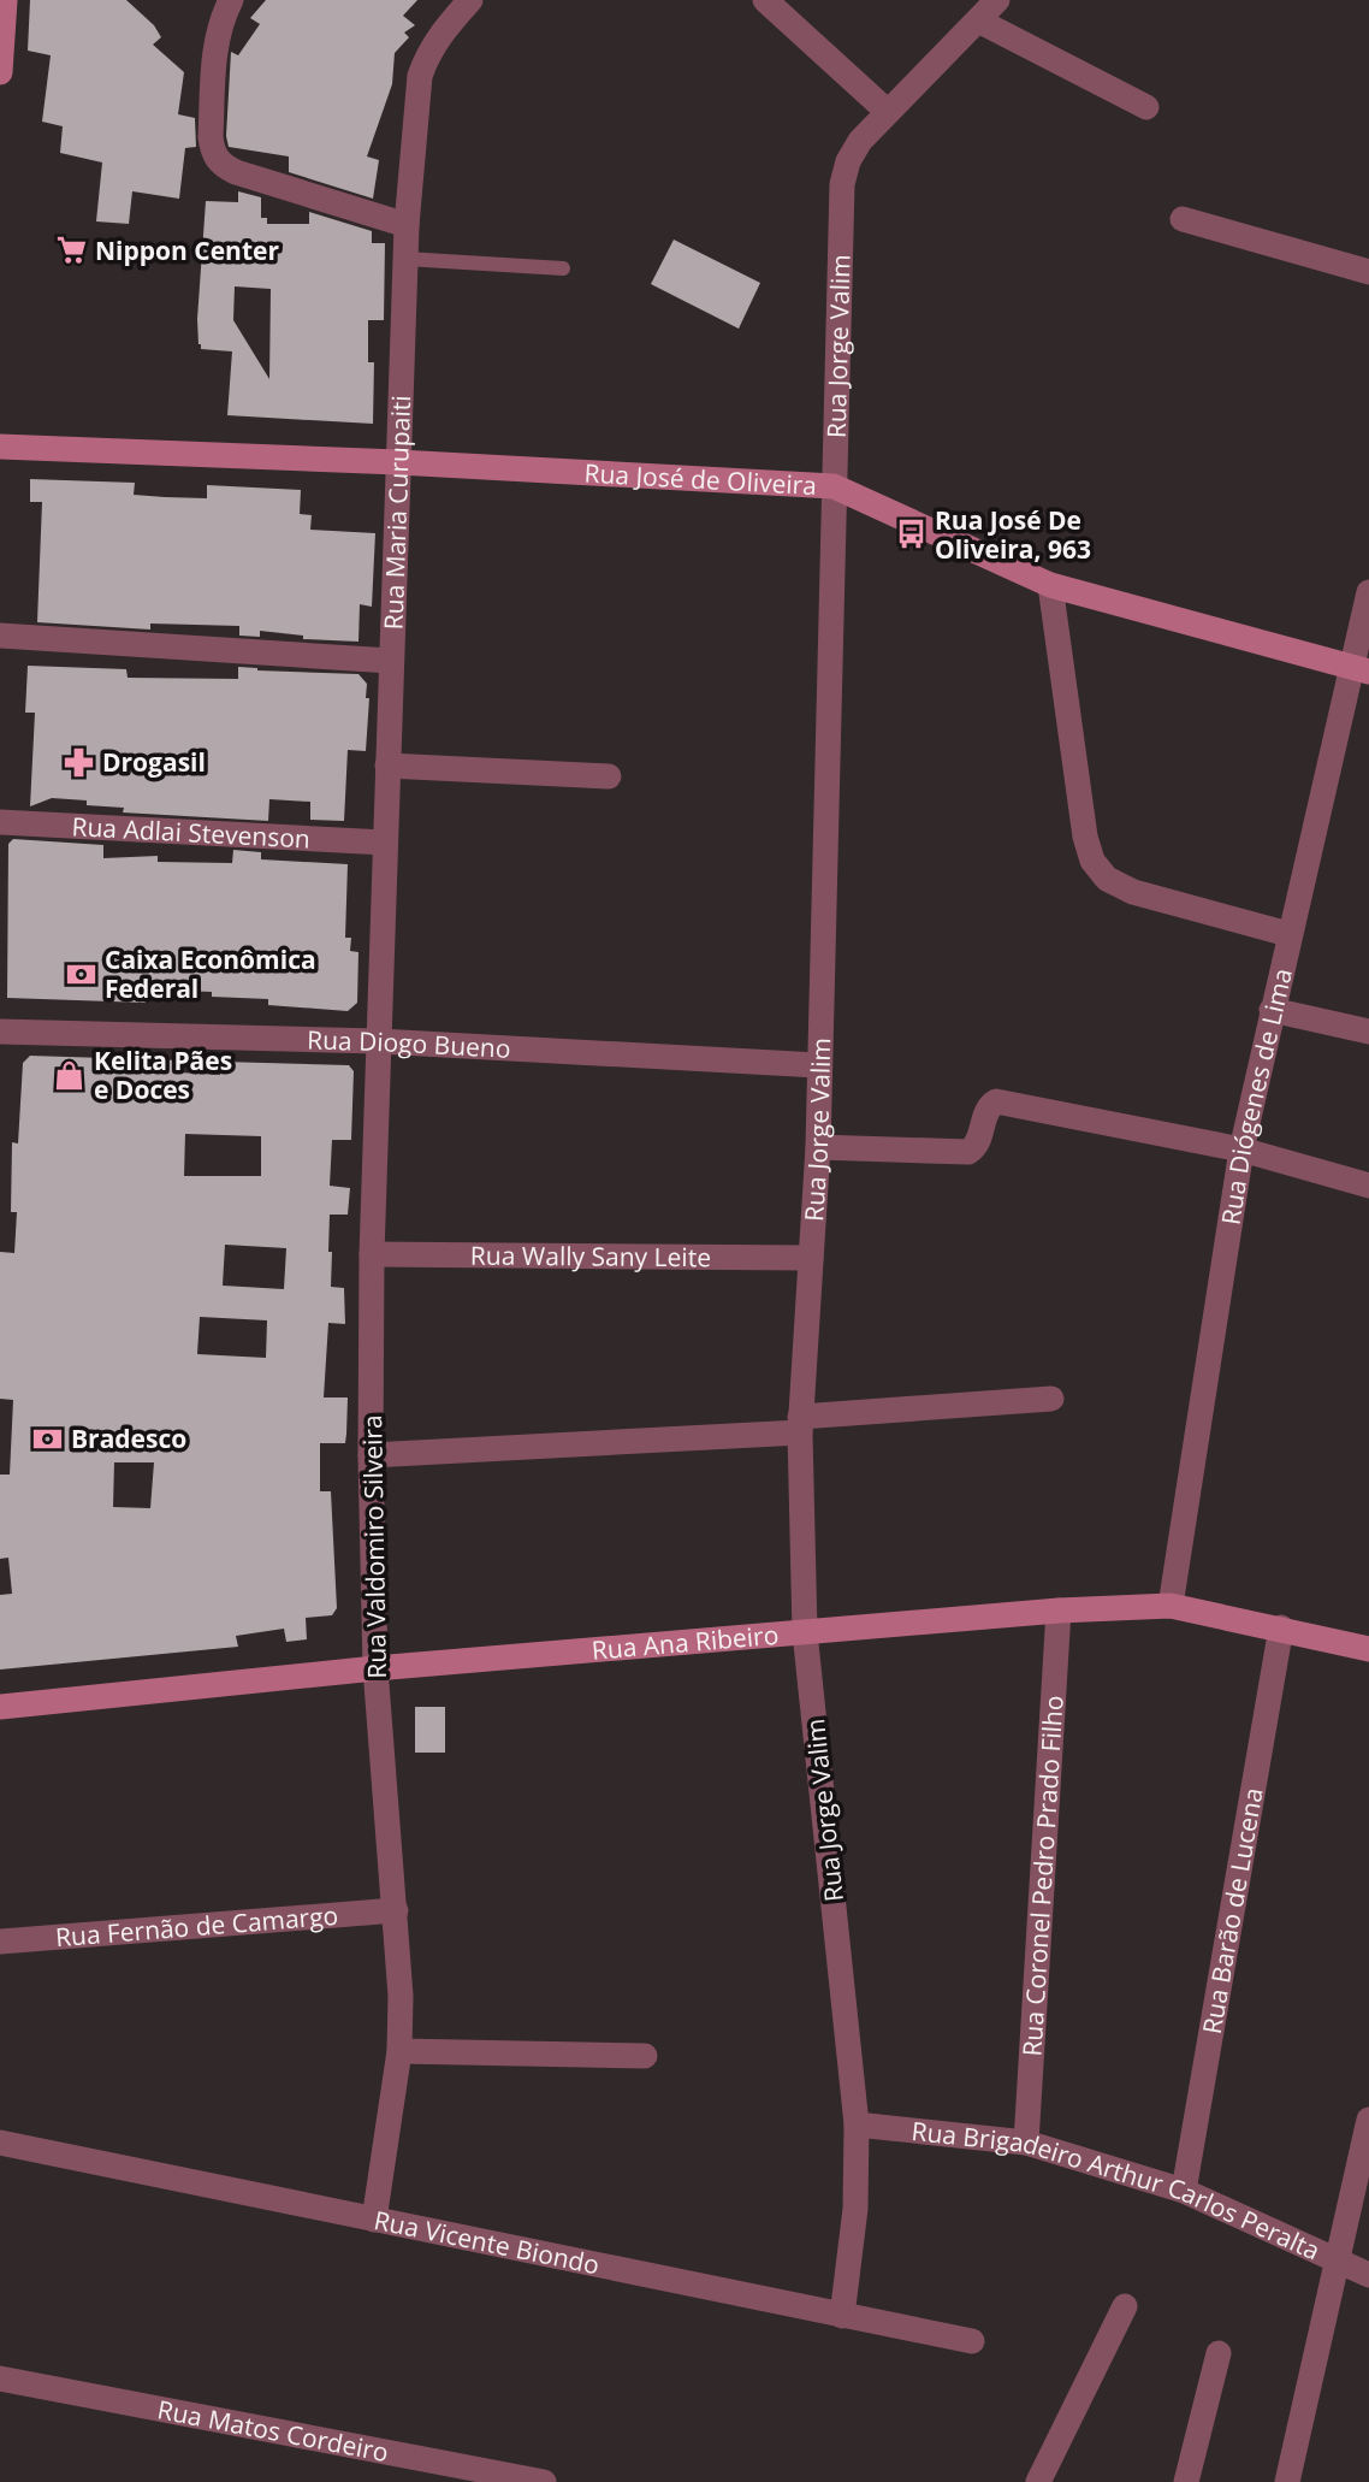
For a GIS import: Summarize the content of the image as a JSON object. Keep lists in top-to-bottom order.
{
  "streets": {
    "street": [
      "Rua Jorge Valim",
      "Rua José de Oliveira",
      "Rua Maria Curupaiti",
      "Rua Adlai Stevenson",
      "Rua Diogo Bueno",
      "Rua Diógenes de Lima",
      "Rua Wally Sany Leite",
      "Rua Valdomiro Silveira",
      "Rua Ana Ribeiro",
      "Rua Coronel Pedro Prado Filho",
      "Rua Barão de Lucena",
      "Rua Fernão de Camargo",
      "Rua Brigadeiro Arthur Carlos Peralta",
      "Rua Vicente Biondo",
      "Rua Matos Cordeiro"
    ]
  },
  "crossings": [
    ["Rua Jorge Valim", "Rua José de Oliveira"],
    ["Rua Jorge Valim", "Rua Diogo Bueno"],
    ["Rua Jorge Valim", "Rua Wally Sany Leite"],
    ["Rua Jorge Valim", "Rua Ana Ribeiro"],
    ["Rua Jorge Valim", "Rua Brigadeiro Arthur Carlos Peralta"],
    ["Rua Jorge Valim", "Rua Vicente Biondo"],
    ["Rua José de Oliveira", "Rua Maria Curupaiti"],
    ["Rua José de Oliveira", "Rua Diógenes de Lima"],
    ["Rua Maria Curupaiti", "Rua Adlai Stevenson"],
    ["Rua Maria Curupaiti", "Rua Diogo Bueno"],
    ["Rua Maria Curupaiti", "Rua Valdomiro Silveira"],
    ["Rua Diogo Bueno", "Rua Valdomiro Silveira"],
    ["Rua Diógenes de Lima", "Rua Ana Ribeiro"],
    ["Rua Wally Sany Leite", "Rua Valdomiro Silveira"],
    ["Rua Valdomiro Silveira", "Rua Ana Ribeiro"],
    ["Rua Valdomiro Silveira", "Rua Fernão de Camargo"],
    ["Rua Valdomiro Silveira", "Rua Vicente Biondo"],
    ["Rua Ana Ribeiro", "Rua Coronel Pedro Prado Filho"],
    ["Rua Ana Ribeiro", "Rua Barão de Lucena"],
    ["Rua Coronel Pedro Prado Filho", "Rua Brigadeiro Arthur Carlos Peralta"],
    ["Rua Barão de Lucena", "Rua Brigadeiro Arthur Carlos Peralta"]
  ],
  "places": {
    "supermarket": ["Nippon Center"],
    "bus stop": ["Rua José De Oliveira, 963"],
    "pharmacy": ["Drogasil"],
    "bank": ["Caixa Econômica Federal", "Bradesco"],
    "shop": ["Kelita Pães e Doces"]
  }
}
